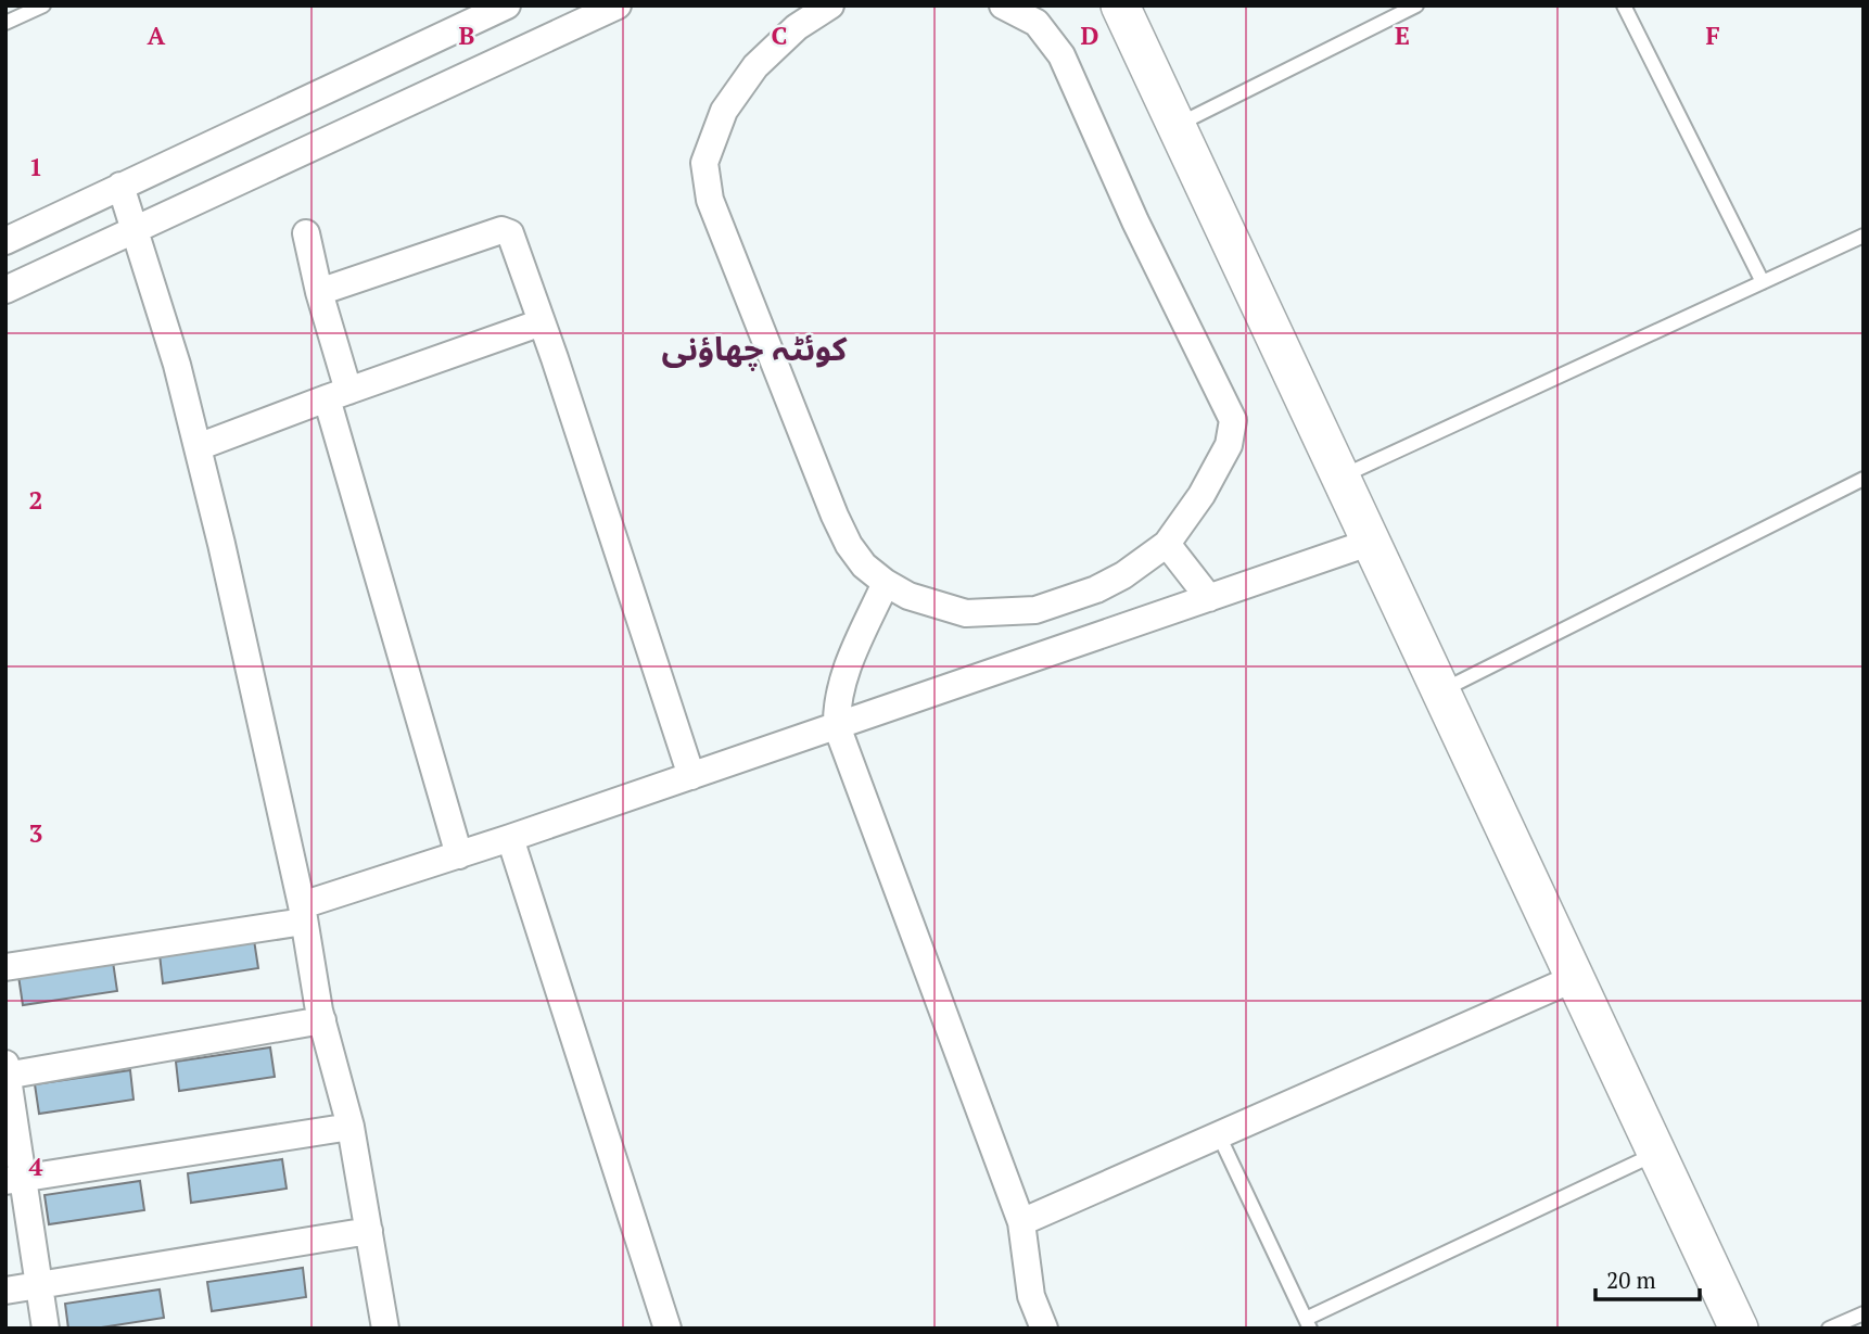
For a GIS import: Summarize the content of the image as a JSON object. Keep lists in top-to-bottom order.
{
  "districts": ["کوئٹہ چھاؤنی"],
  "scale_bar": "20 m",
  "grid": {
    "columns": [
      "A",
      "B",
      "C",
      "D",
      "E",
      "F"
    ],
    "rows": [
      "1",
      "2",
      "3",
      "4"
    ]
  }
}
